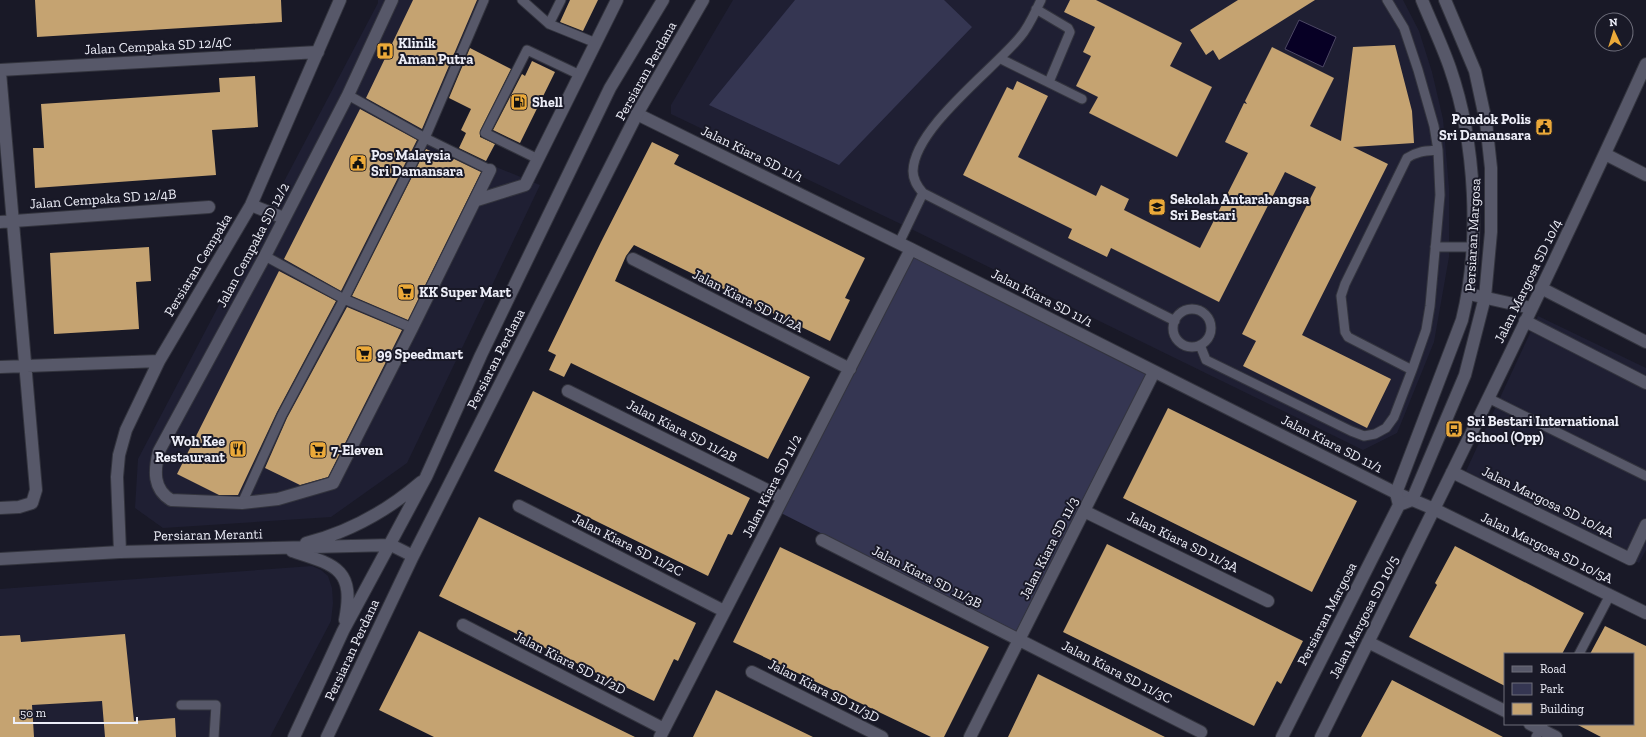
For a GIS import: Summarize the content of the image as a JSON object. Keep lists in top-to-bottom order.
{
  "streets": {
    "street": [
      "Jalan Cempaka SD 12/4C",
      "Persiaran Perdana",
      "Jalan Kiara SD 11/1",
      "Jalan Cempaka SD 12/4B",
      "Persiaran Margosa",
      "Jalan Cempaka SD 12/2",
      "Persiaran Cempaka",
      "Jalan Margosa SD 10/4",
      "Jalan Kiara SD 11/2A",
      "Jalan Kiara SD 11/2B",
      "Jalan Kiara SD 11/2",
      "Jalan Margosa SD 10/4A",
      "Persiaran Meranti",
      "Jalan Kiara SD 11/3A",
      "Jalan Kiara SD 11/2C",
      "Jalan Kiara SD 11/3",
      "Jalan Margosa SD 10/5A",
      "Jalan Kiara SD 11/3B",
      "Jalan Margosa SD 10/5",
      "Jalan Kiara SD 11/2D",
      "Jalan Kiara SD 11/3C",
      "Jalan Kiara SD 11/3D"
    ]
  },
  "crossings": [
    ["Jalan Cempaka SD 12/4C", "Persiaran Cempaka"],
    ["Persiaran Perdana", "Jalan Kiara SD 11/1"],
    ["Persiaran Perdana", "Persiaran Meranti"],
    ["Jalan Kiara SD 11/1", "Persiaran Margosa"],
    ["Jalan Kiara SD 11/1", "Jalan Margosa SD 10/4"],
    ["Jalan Kiara SD 11/1", "Jalan Kiara SD 11/2"],
    ["Jalan Kiara SD 11/1", "Jalan Kiara SD 11/3"],
    ["Jalan Kiara SD 11/1", "Jalan Margosa SD 10/5A"],
    ["Jalan Kiara SD 11/1", "Jalan Margosa SD 10/5"],
    ["Persiaran Cempaka", "Persiaran Meranti"],
    ["Jalan Margosa SD 10/4", "Jalan Margosa SD 10/4A"],
    ["Jalan Margosa SD 10/4", "Jalan Margosa SD 10/5A"],
    ["Jalan Margosa SD 10/4", "Jalan Margosa SD 10/5"],
    ["Jalan Kiara SD 11/2A", "Jalan Kiara SD 11/2"],
    ["Jalan Kiara SD 11/2B", "Jalan Kiara SD 11/2"],
    ["Jalan Kiara SD 11/2", "Jalan Kiara SD 11/2C"],
    ["Jalan Kiara SD 11/2", "Jalan Kiara SD 11/2D"],
    ["Jalan Kiara SD 11/3A", "Jalan Kiara SD 11/3"],
    ["Jalan Kiara SD 11/3", "Jalan Kiara SD 11/3B"],
    ["Jalan Kiara SD 11/3", "Jalan Kiara SD 11/3C"],
    ["Jalan Margosa SD 10/5A", "Jalan Margosa SD 10/5"],
    ["Jalan Kiara SD 11/3B", "Jalan Kiara SD 11/3C"]
  ],
  "places": {
    "hospital": ["Klinik Aman Putra"],
    "fuel station": ["Shell"],
    "public building": ["Pondok Polis Sri Damansara", "Pos Malaysia Sri Damansara"],
    "school or university": ["Sekolah Antarabangsa Sri Bestari"],
    "supermarket": ["KK Super Mart", "99 Speedmart", "7-Eleven"],
    "bus stop": ["Sri Bestari International School (Opp)"],
    "restaurant": ["Woh Kee Restaurant"]
  },
  "legend": ["Road", "Park", "Building"],
  "scale_bar": "50 m",
  "north": "top"
}
